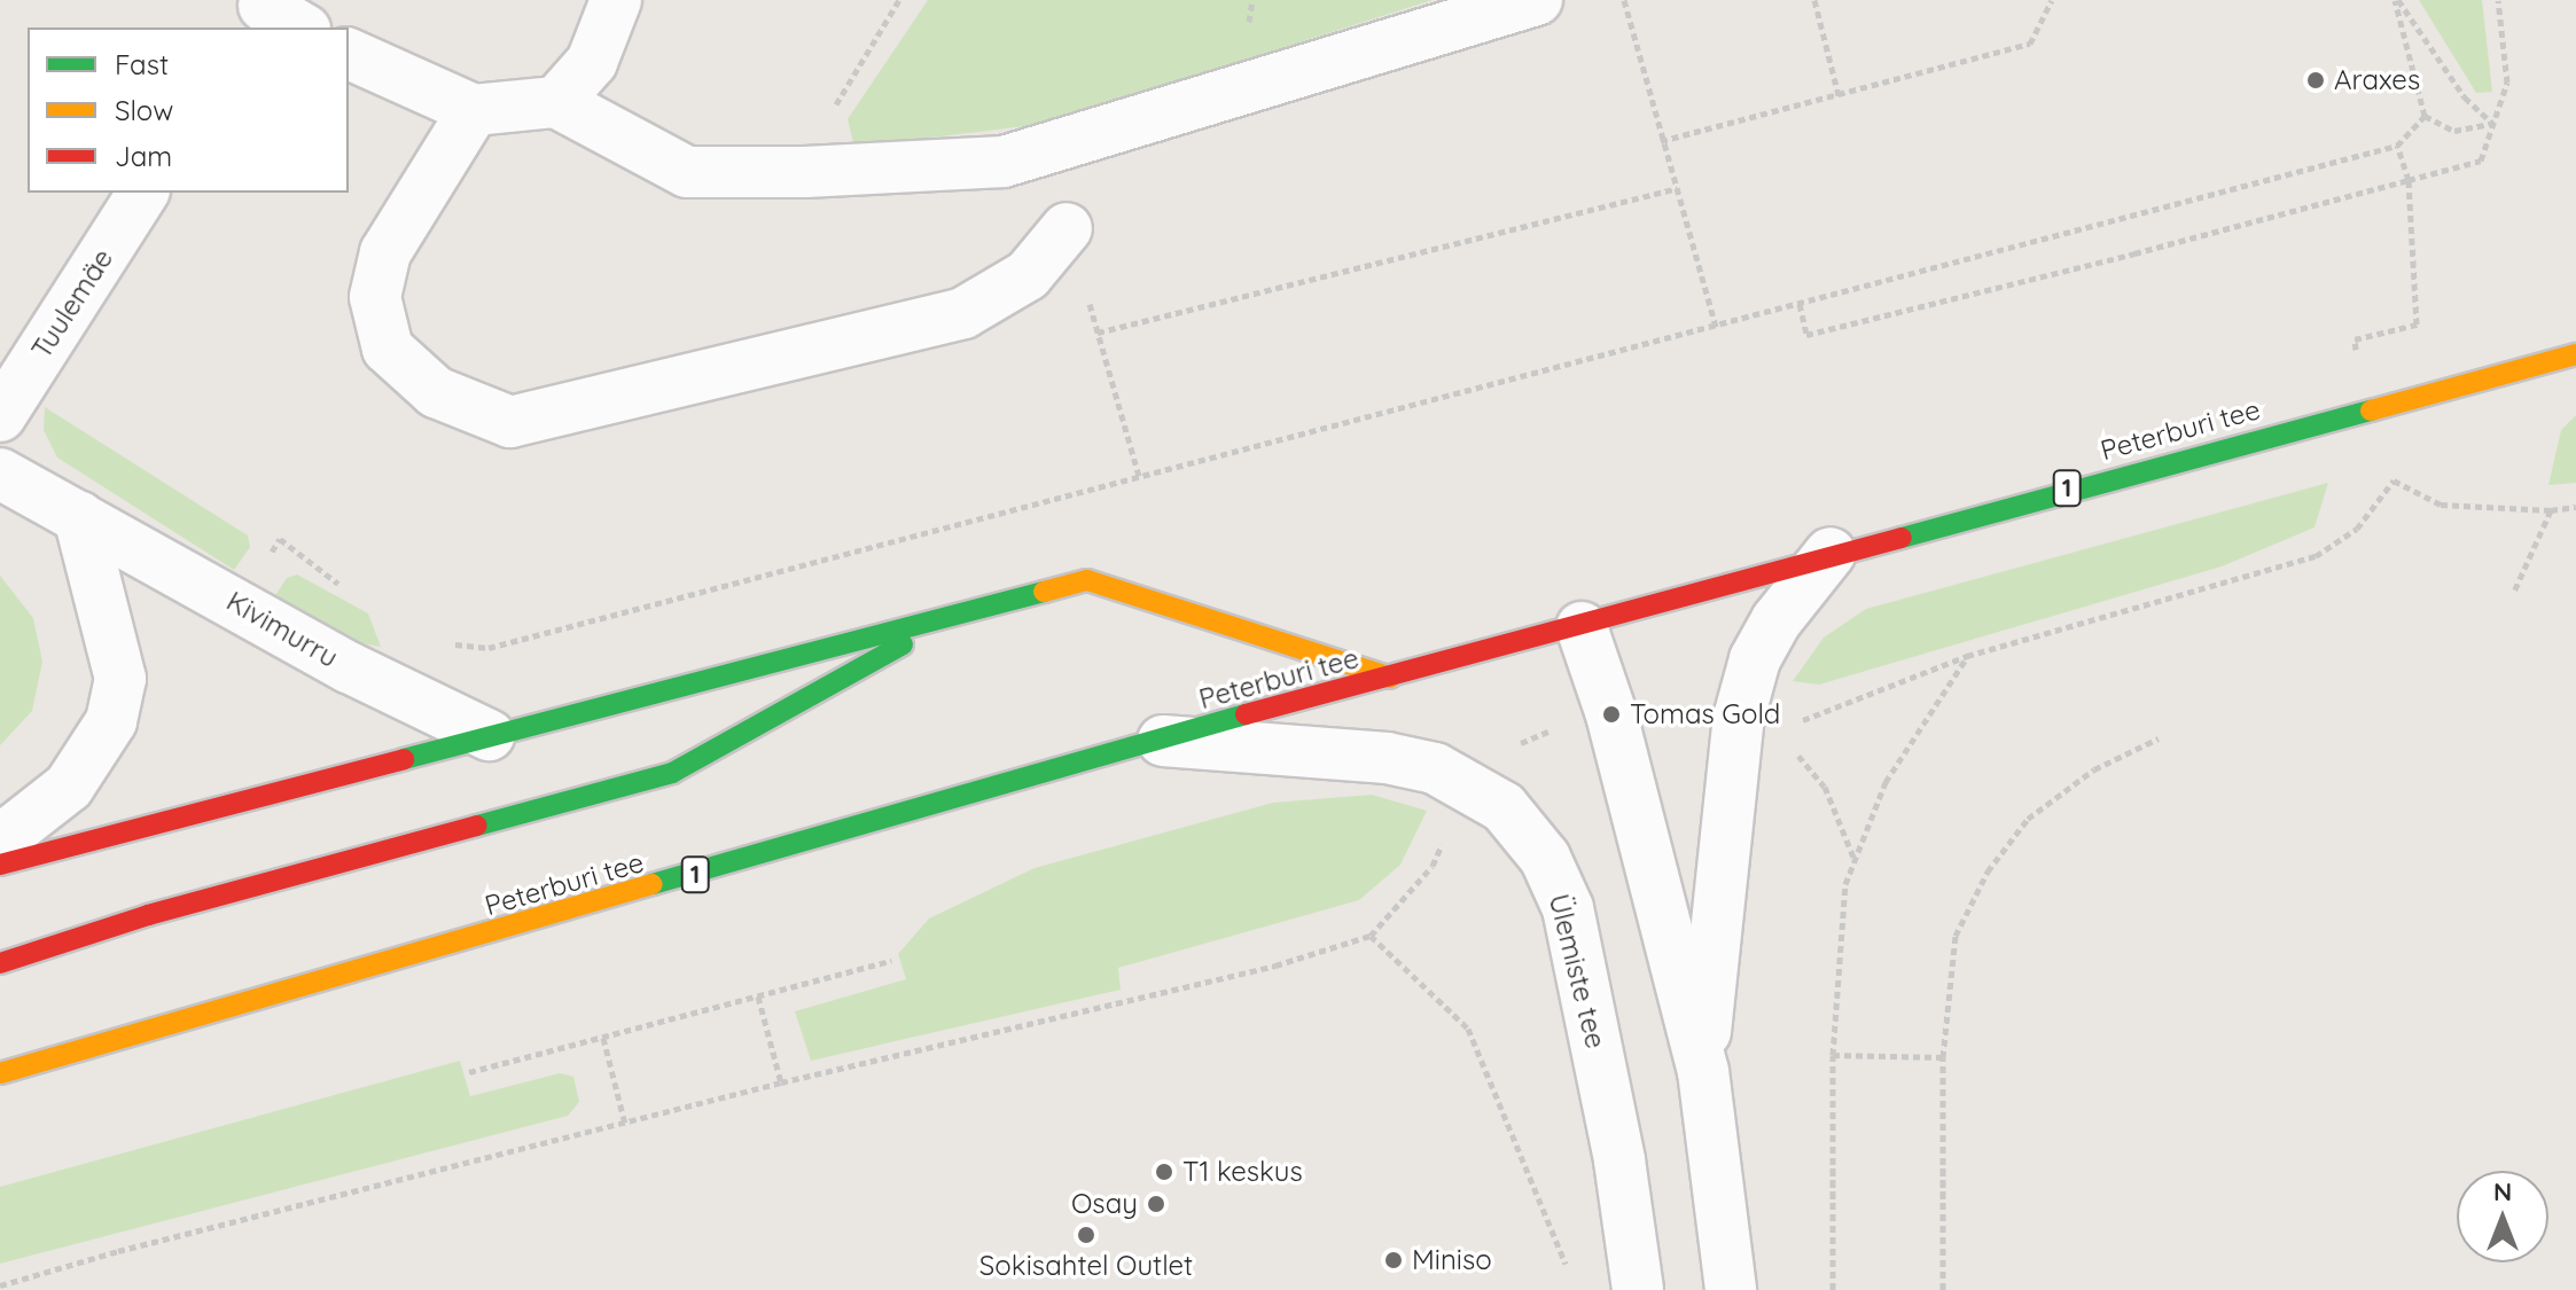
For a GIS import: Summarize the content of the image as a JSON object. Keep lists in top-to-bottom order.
{
  "streets": {
    "highway": ["Peterburi tee", "1"],
    "street": ["Tuulemäe", "Kivimurru", "Ülemiste tee"]
  },
  "crossings": [
    ["Peterburi tee", "Ülemiste tee"]
  ],
  "places": [
    "Araxes",
    "Tomas Gold",
    "T1 keskus",
    "Osay",
    "Sokisahtel Outlet",
    "Miniso"
  ],
  "legend": ["Fast", "Slow", "Jam"],
  "north": "top"
}
